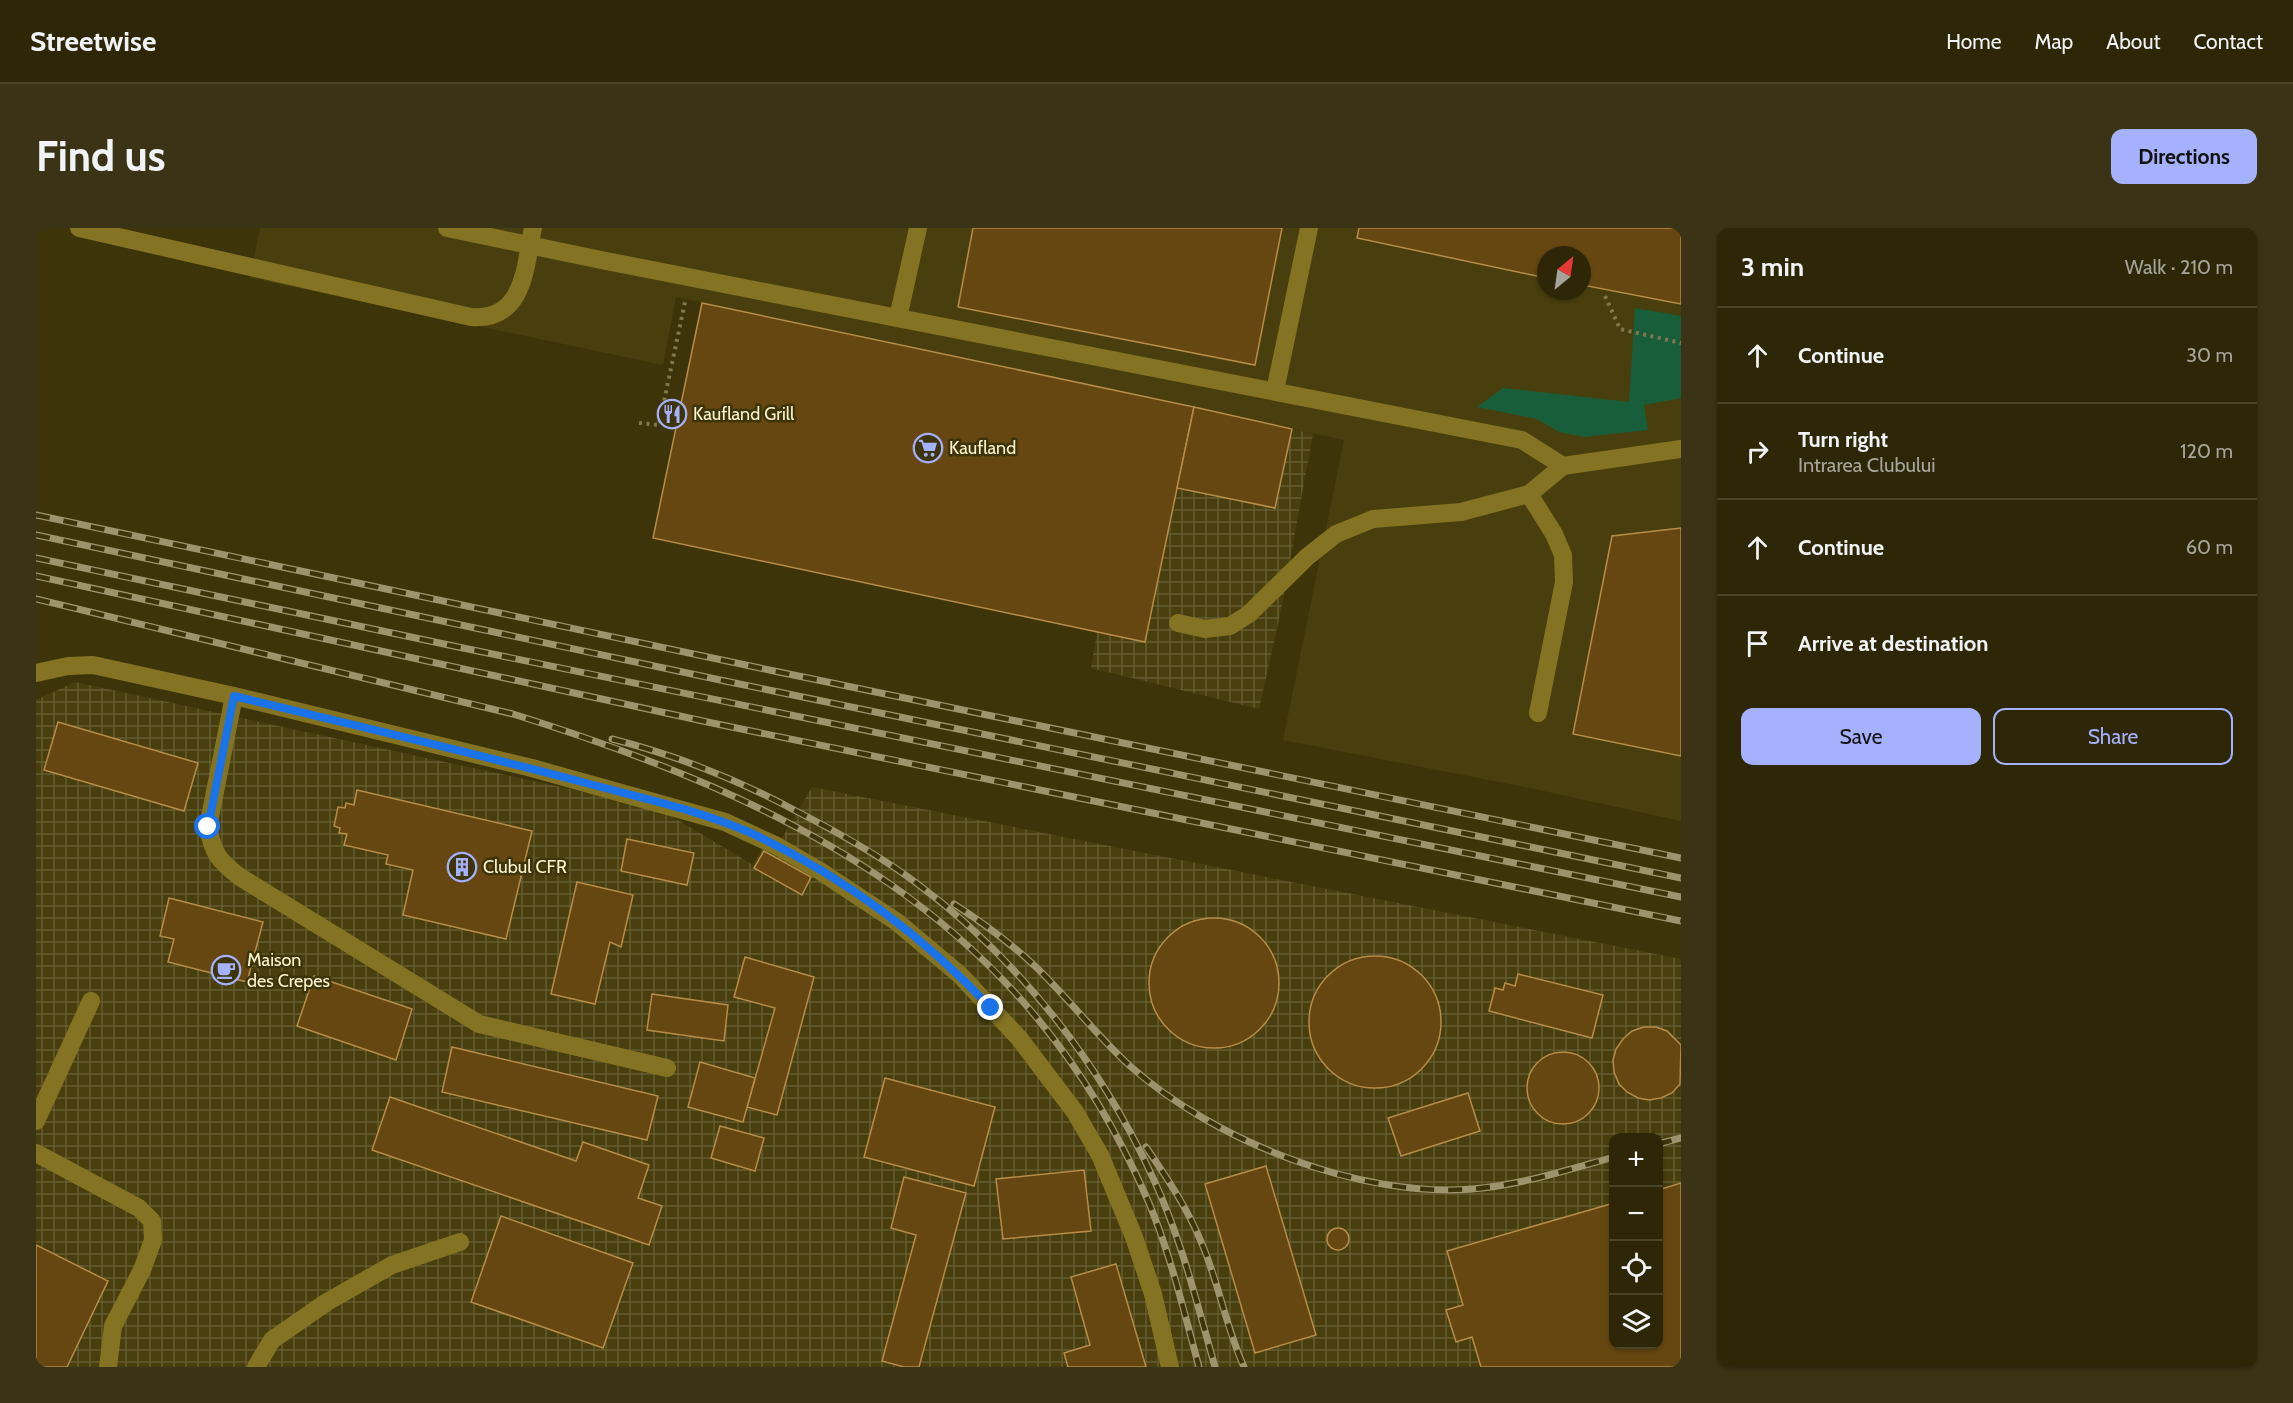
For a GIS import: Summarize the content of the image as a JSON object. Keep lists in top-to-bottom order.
{
  "places": {
    "restaurant": ["Kaufland Grill"],
    "supermarket": ["Kaufland"],
    "building": ["Clubul CFR"],
    "cafe": ["Maison des Crepes"]
  },
  "north": "top right",
  "page": {
    "header": "Streetwise",
    "nav": [
      "Home",
      "Map",
      "About",
      "Contact"
    ],
    "buttons": [
      "Directions",
      ["Save", "Share"]
    ],
    "title": "Find us",
    "heading": ["3 min", "Walk · 210 m"],
    "list": [
      ["Continue", "30 m"],
      ["Turn right", "Intrarea Clubului", "120 m"],
      ["Continue", "60 m"],
      "Arrive at destination"
    ],
    "map_buttons": ["+", "−"]
  }
}
